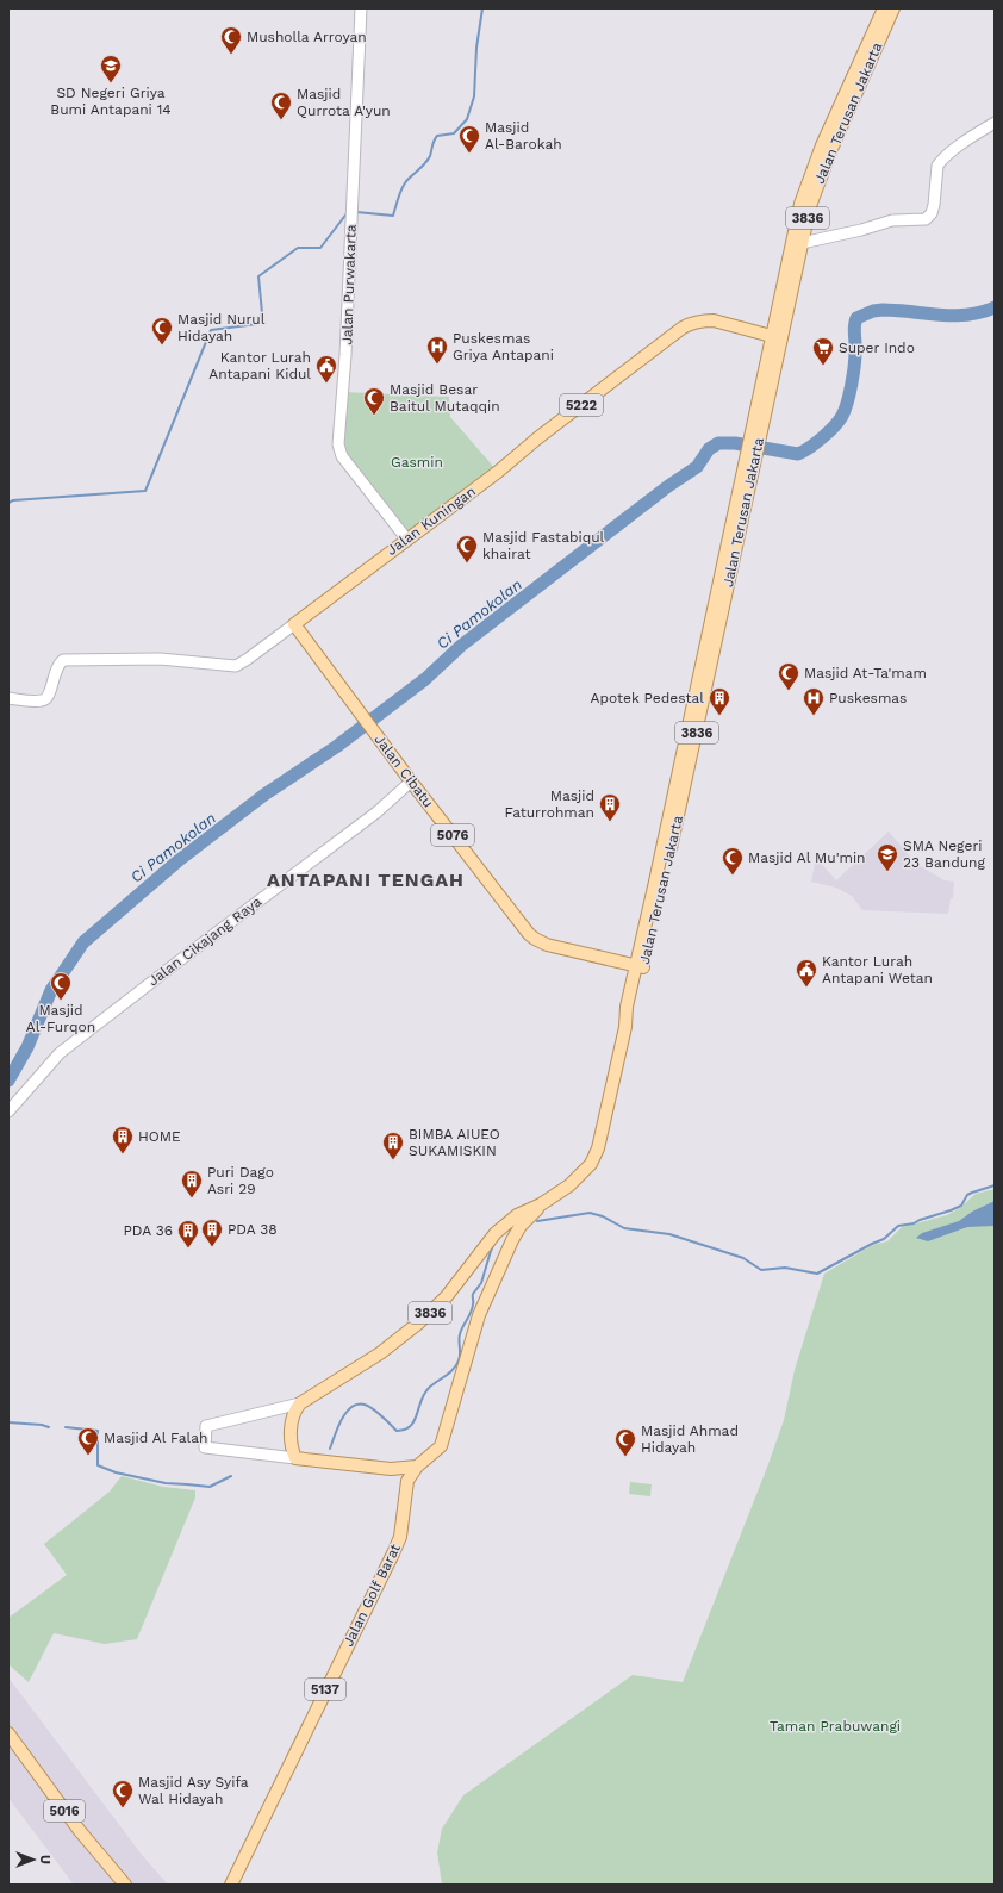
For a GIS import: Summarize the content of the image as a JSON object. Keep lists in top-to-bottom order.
{
  "streets": {
    "main road": [
      "Jalan Terusan Jakarta",
      "3836",
      "5222",
      "Jalan Kuningan",
      "Jalan Cibatu",
      "5076",
      "Jalan Golf Barat",
      "5137",
      "5016"
    ],
    "street": ["Jalan Purwakarta", "Jalan Cikajang Raya"]
  },
  "crossings": [
    ["Jalan Terusan Jakarta", "Jalan Kuningan"],
    ["Jalan Terusan Jakarta", "Jalan Cibatu"],
    ["Jalan Terusan Jakarta", "Jalan Golf Barat"],
    ["Jalan Purwakarta", "Jalan Kuningan"],
    ["Jalan Kuningan", "Jalan Cibatu"],
    ["Jalan Cibatu", "Jalan Cikajang Raya"]
  ],
  "districts": ["ANTAPANI TENGAH"],
  "water": ["Ci Pamokolan"],
  "parks": ["Gasmin", "Taman Prabuwangi"],
  "places": {
    "mosque": [
      "Musholla Arroyan",
      "Masjid Qurrota A'yun",
      "Masjid Al-Barokah",
      "Masjid Nurul Hidayah",
      "Masjid Besar Baitul Mutaqqin",
      "Masjid Fastabiqul khairat",
      "Masjid At-Ta'mam",
      "Masjid Al Mu'min",
      "Masjid Al-Furqon",
      "Masjid Al Falah",
      "Masjid Ahmad Hidayah",
      "Masjid Asy Syifa Wal Hidayah"
    ],
    "school or university": ["SD Negeri Griya Bumi Antapani 14", "SMA Negeri 23 Bandung"],
    "hospital": ["Puskesmas Griya Antapani", "Puskesmas"],
    "supermarket": ["Super Indo"],
    "public building": ["Kantor Lurah Antapani Kidul", "Kantor Lurah Antapani Wetan"],
    "building": [
      "Apotek Pedestal",
      "Masjid Faturrohman",
      "HOME",
      "BIMBA AIUEO SUKAMISKIN",
      "Puri Dago Asri 29",
      "PDA 38",
      "PDA 36"
    ]
  },
  "north": "right"
}
